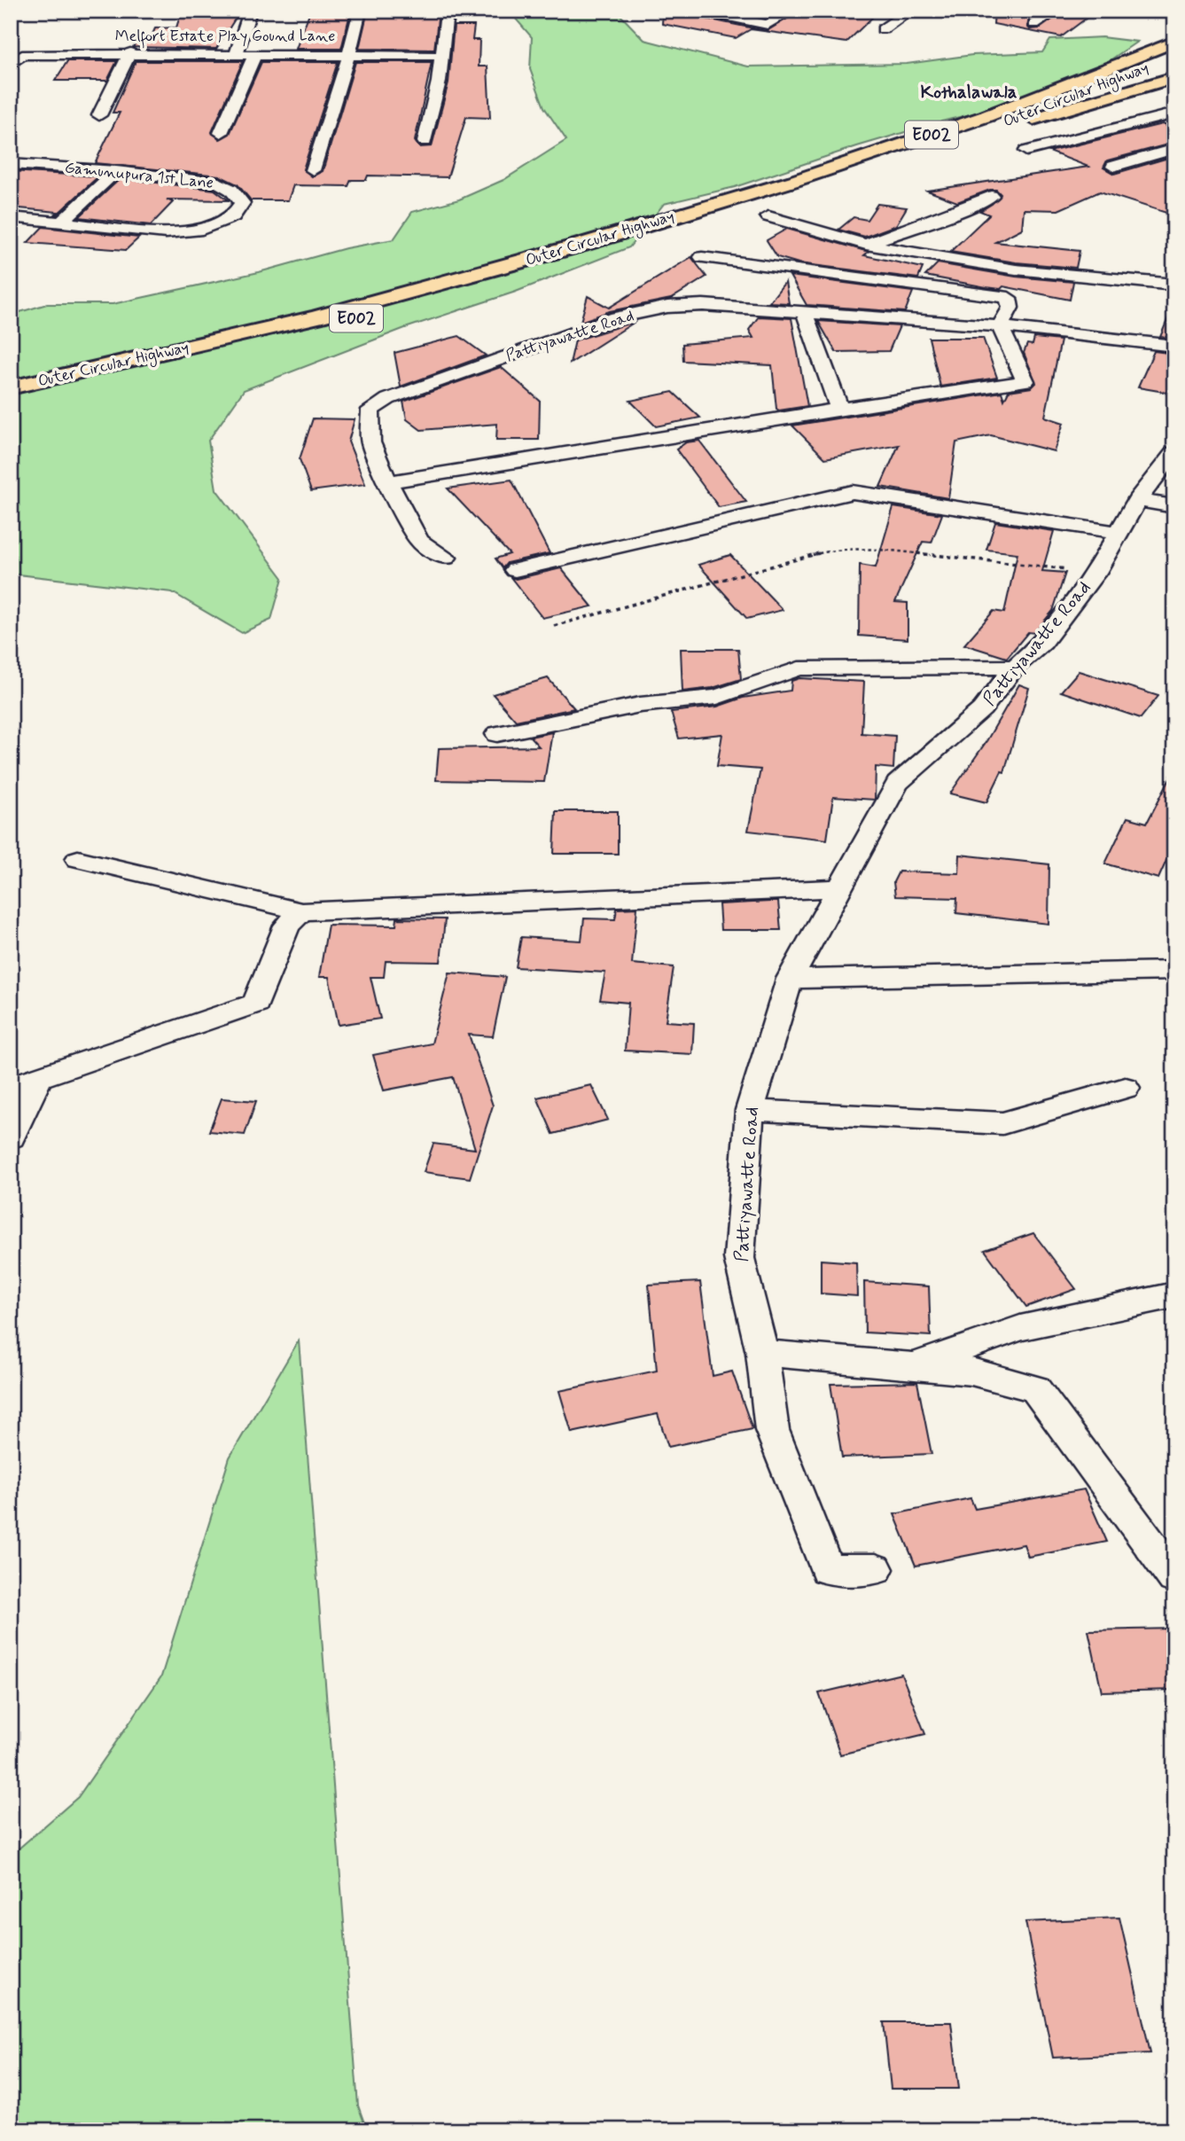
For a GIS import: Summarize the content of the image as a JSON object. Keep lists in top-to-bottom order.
{
  "streets": {
    "highway": ["Outer Circular Highway", "E002"],
    "street": ["Melfort Estate Play Gound Lane", "Gamunupura 1st Lane", "Pattiyawatte Road"]
  },
  "districts": ["Kothalawala"]
}
